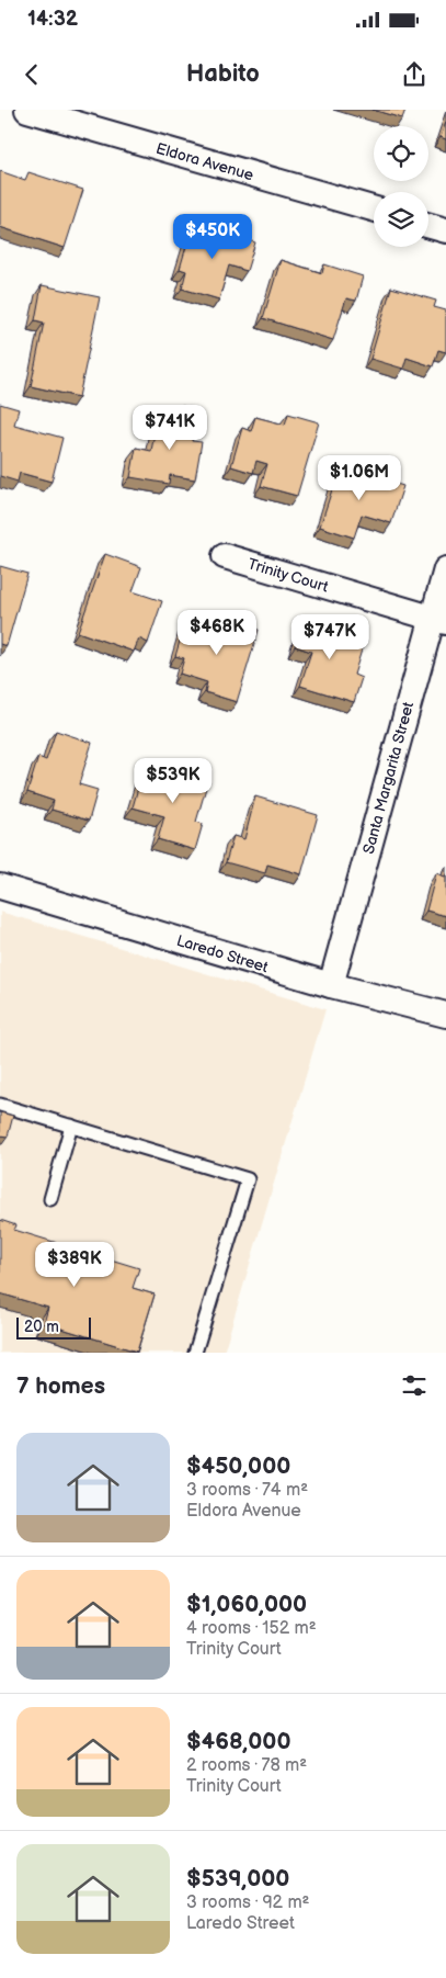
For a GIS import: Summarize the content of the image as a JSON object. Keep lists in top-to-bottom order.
{
  "streets": {
    "street": [
      "Eldora Avenue",
      "Trinity Court",
      "Santa Margarita Street",
      "Laredo Street"
    ]
  },
  "crossings": [
    ["Trinity Court", "Santa Margarita Street"],
    ["Santa Margarita Street", "Laredo Street"]
  ],
  "scale_bar": "20 m",
  "page": {
    "status": "14:32",
    "header": "Habito",
    "price": [
      "$450K",
      "$741K",
      "$1.06M",
      "$468K",
      "$747K",
      "$539K",
      "$389K"
    ],
    "scale": "20 m",
    "heading": "7 homes",
    "list": [
      {
        "name": "$450,000",
        "note": "3 rooms · 74 m² · Eldora Avenue"
      },
      {
        "name": "$1,060,000",
        "note": "4 rooms · 152 m² · Trinity Court"
      },
      {
        "name": "$468,000",
        "note": "2 rooms · 78 m² · Trinity Court"
      },
      {
        "name": "$539,000",
        "note": "3 rooms · 92 m² · Laredo Street"
      }
    ]
  }
}
